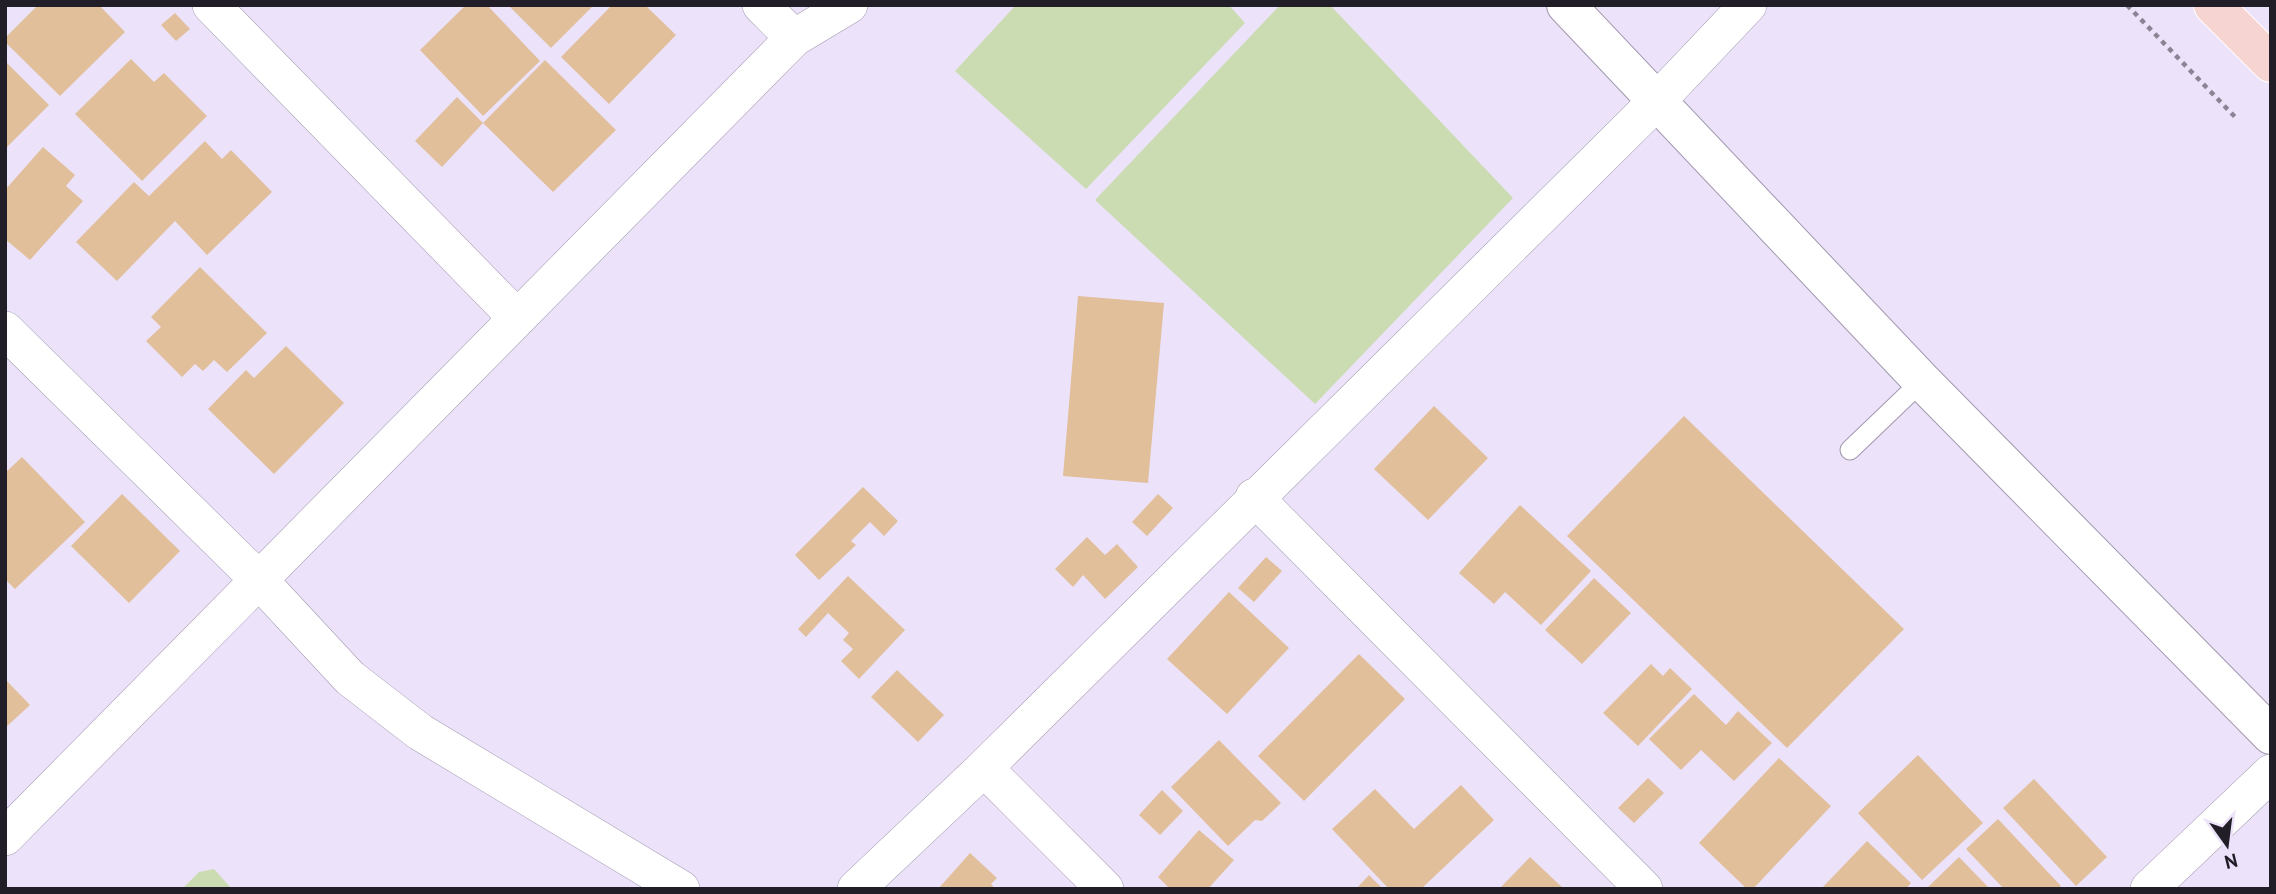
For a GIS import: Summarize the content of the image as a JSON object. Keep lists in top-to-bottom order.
{
  "north": "bottom"
}
